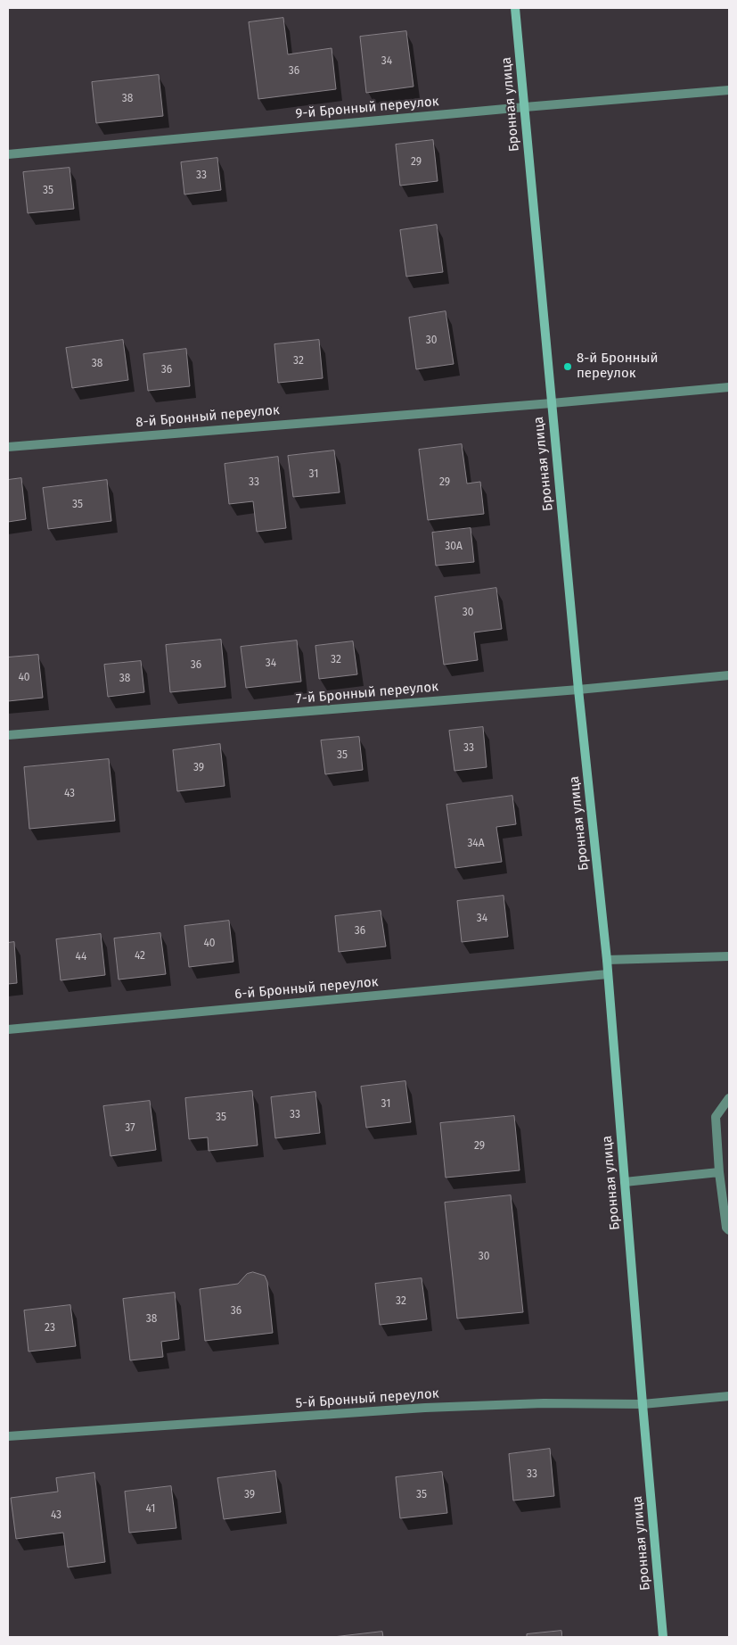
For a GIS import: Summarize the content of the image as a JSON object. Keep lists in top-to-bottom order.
{
  "streets": {
    "street": [
      "Бронная улица",
      "9-й Бронный переулок",
      "8-й Бронный переулок",
      "7-й Бронный переулок",
      "6-й Бронный переулок",
      "5-й Бронный переулок"
    ]
  },
  "crossings": [
    ["Бронная улица", "9-й Бронный переулок"],
    ["Бронная улица", "8-й Бронный переулок"],
    ["Бронная улица", "7-й Бронный переулок"],
    ["Бронная улица", "6-й Бронный переулок"],
    ["Бронная улица", "5-й Бронный переулок"]
  ],
  "places": ["8-й Бронный переулок"],
  "house_numbers": [
    "34",
    "36",
    "38",
    "29",
    "33",
    "35",
    "30",
    "32",
    "38",
    "36",
    "31",
    "33",
    "29",
    "35",
    "30А",
    "30",
    "32",
    "34",
    "36",
    "40",
    "38",
    "33",
    "35",
    "39",
    "43",
    "34А",
    "34",
    "36",
    "40",
    "42",
    "44",
    "31",
    "33",
    "35",
    "37",
    "29",
    "30",
    "32",
    "36",
    "38",
    "23",
    "33",
    "39",
    "35",
    "41",
    "43"
  ]
}
